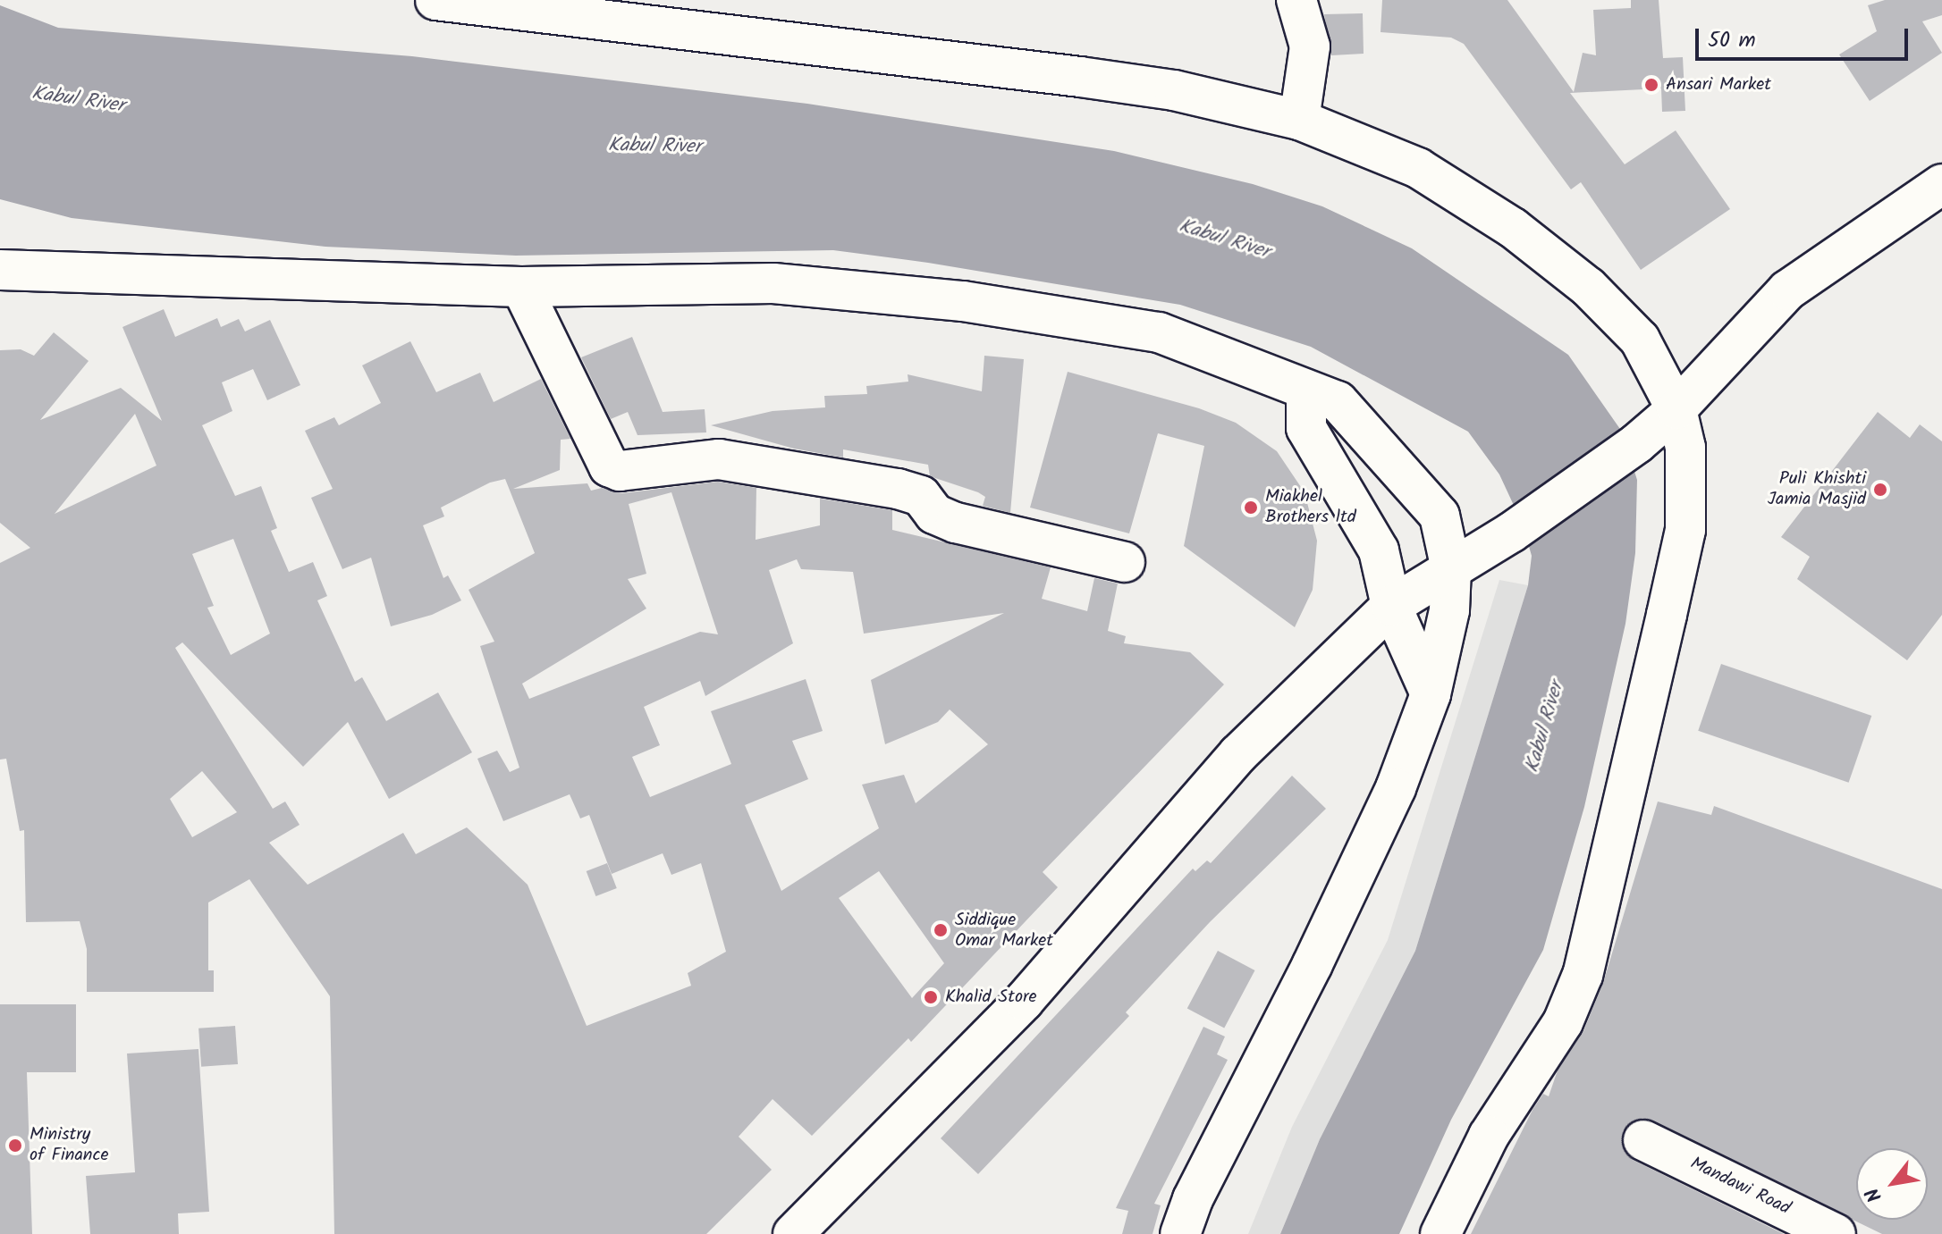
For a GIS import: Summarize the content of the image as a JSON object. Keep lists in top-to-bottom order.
{
  "streets": {
    "street": ["Mandawi Road"]
  },
  "water": ["Kabul River"],
  "places": [
    "Ansari Market",
    "Puli Khishti Jamia Masjid",
    "Miakhel Brothers ltd",
    "Siddique Omar Market",
    "Khalid Store",
    "Ministry of Finance"
  ],
  "scale_bar": "50 m",
  "north": "bottom left"
}
